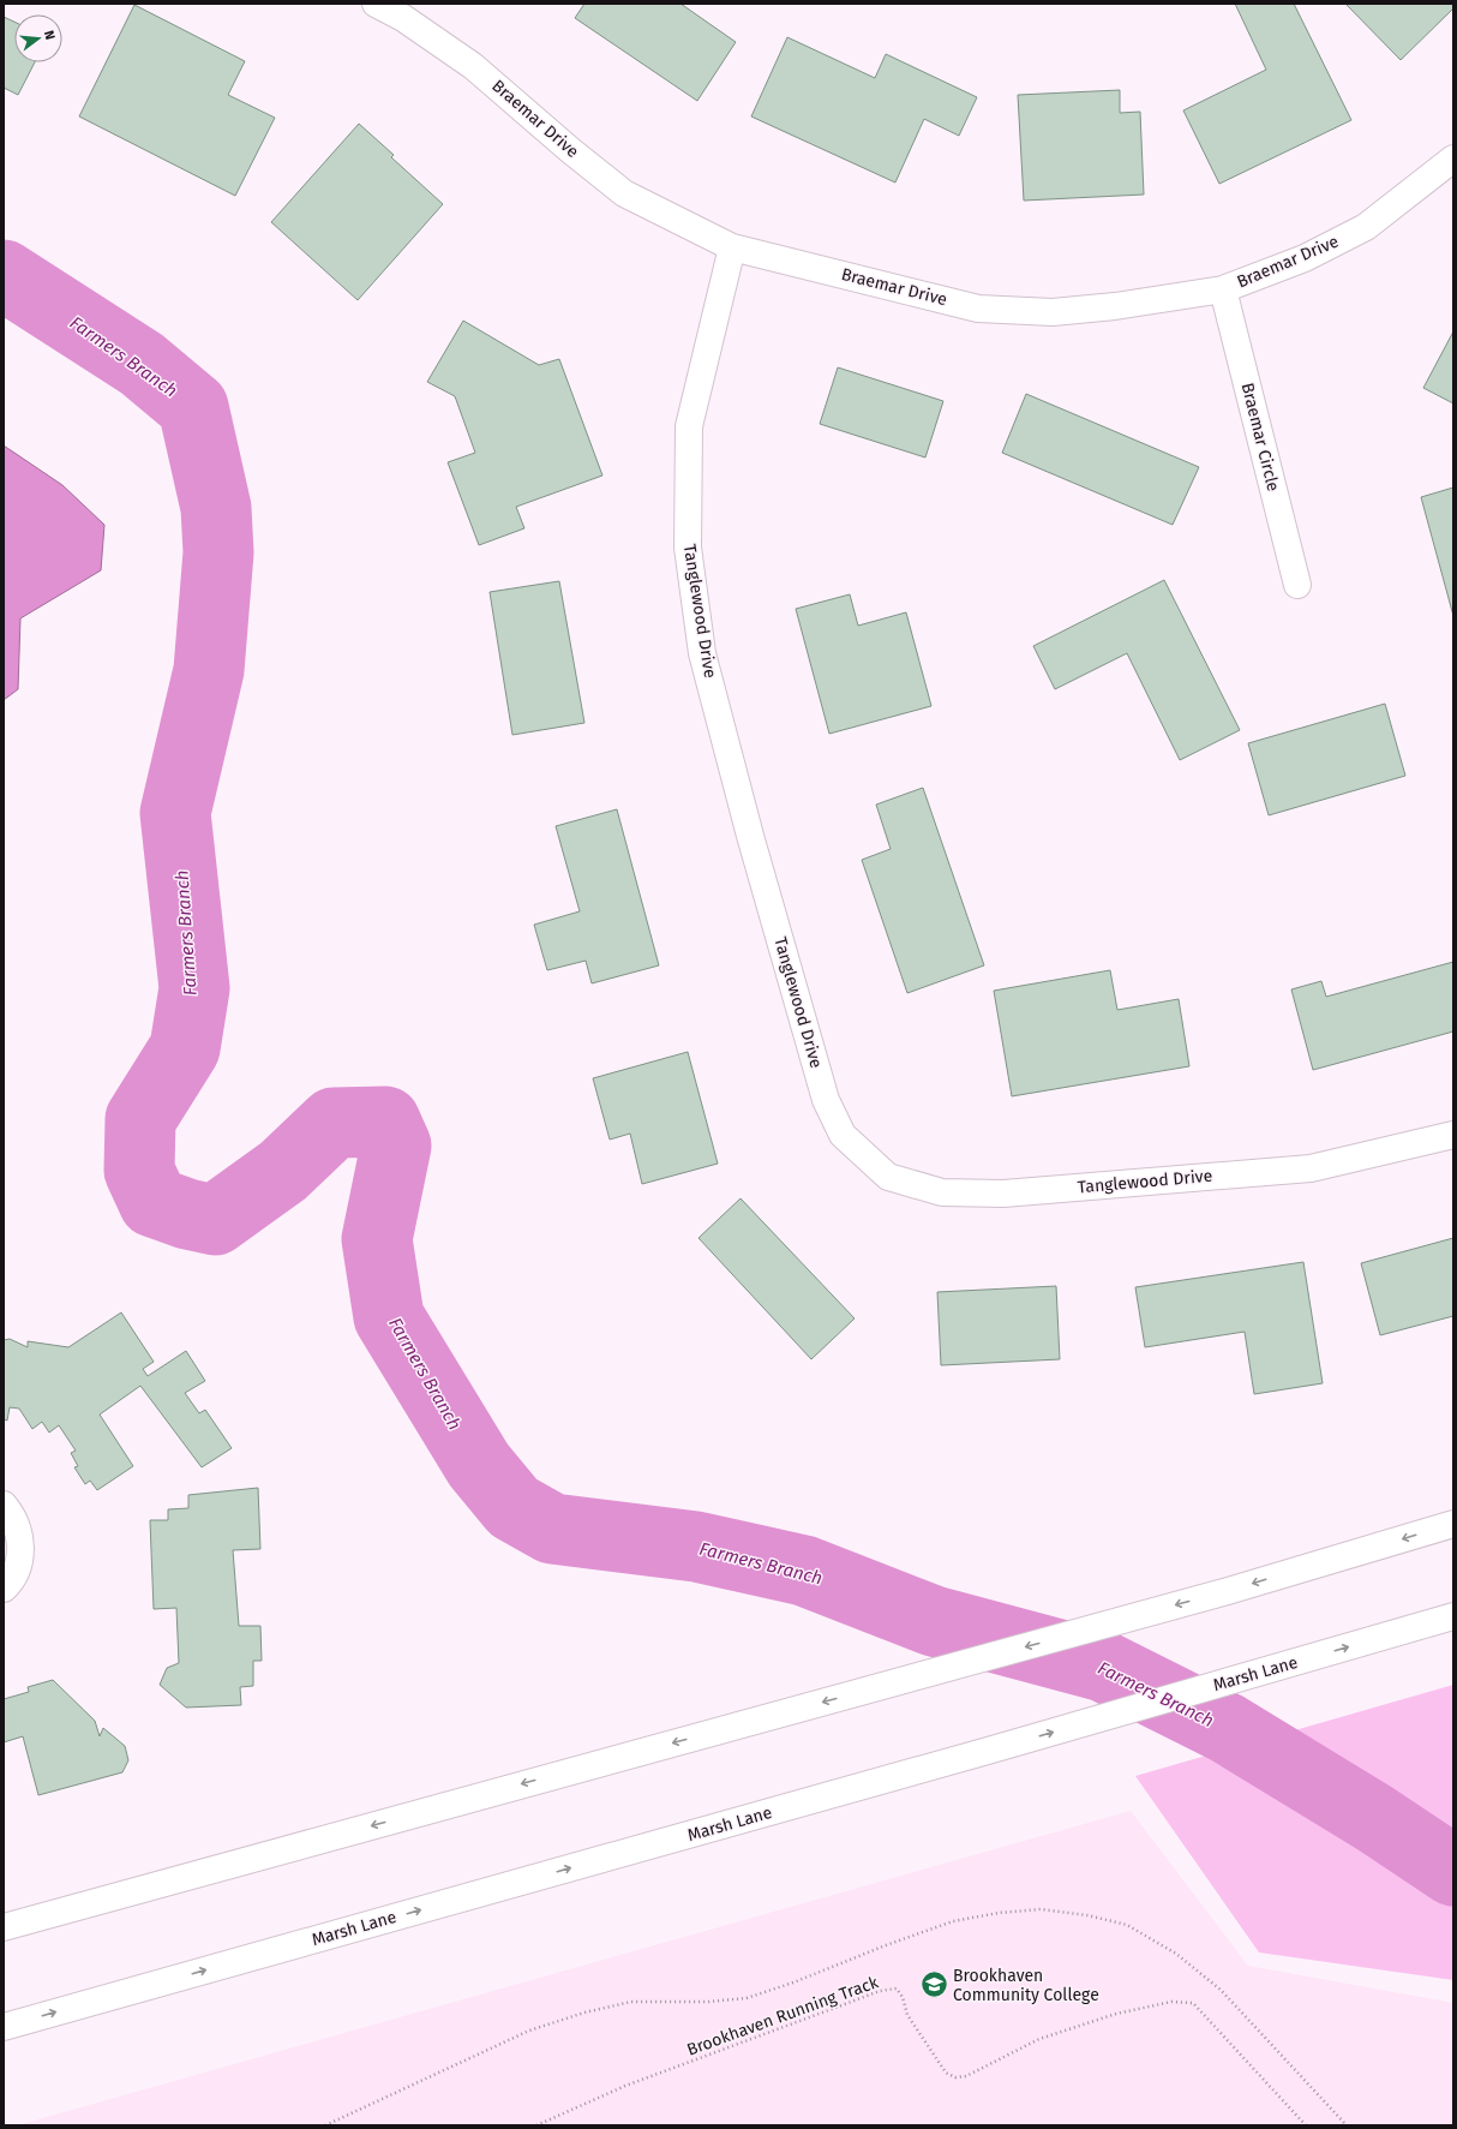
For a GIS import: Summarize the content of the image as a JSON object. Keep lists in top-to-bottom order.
{
  "streets": {
    "street": [
      "Braemar Drive",
      "Braemar Circle",
      "Tanglewood Drive",
      "Marsh Lane"
    ],
    "path": ["Brookhaven Running Track"]
  },
  "crossings": [
    ["Braemar Drive", "Braemar Circle"],
    ["Braemar Drive", "Tanglewood Drive"]
  ],
  "water": ["Farmers Branch"],
  "places": {
    "school or university": ["Brookhaven Community College"]
  },
  "north": "right"
}
